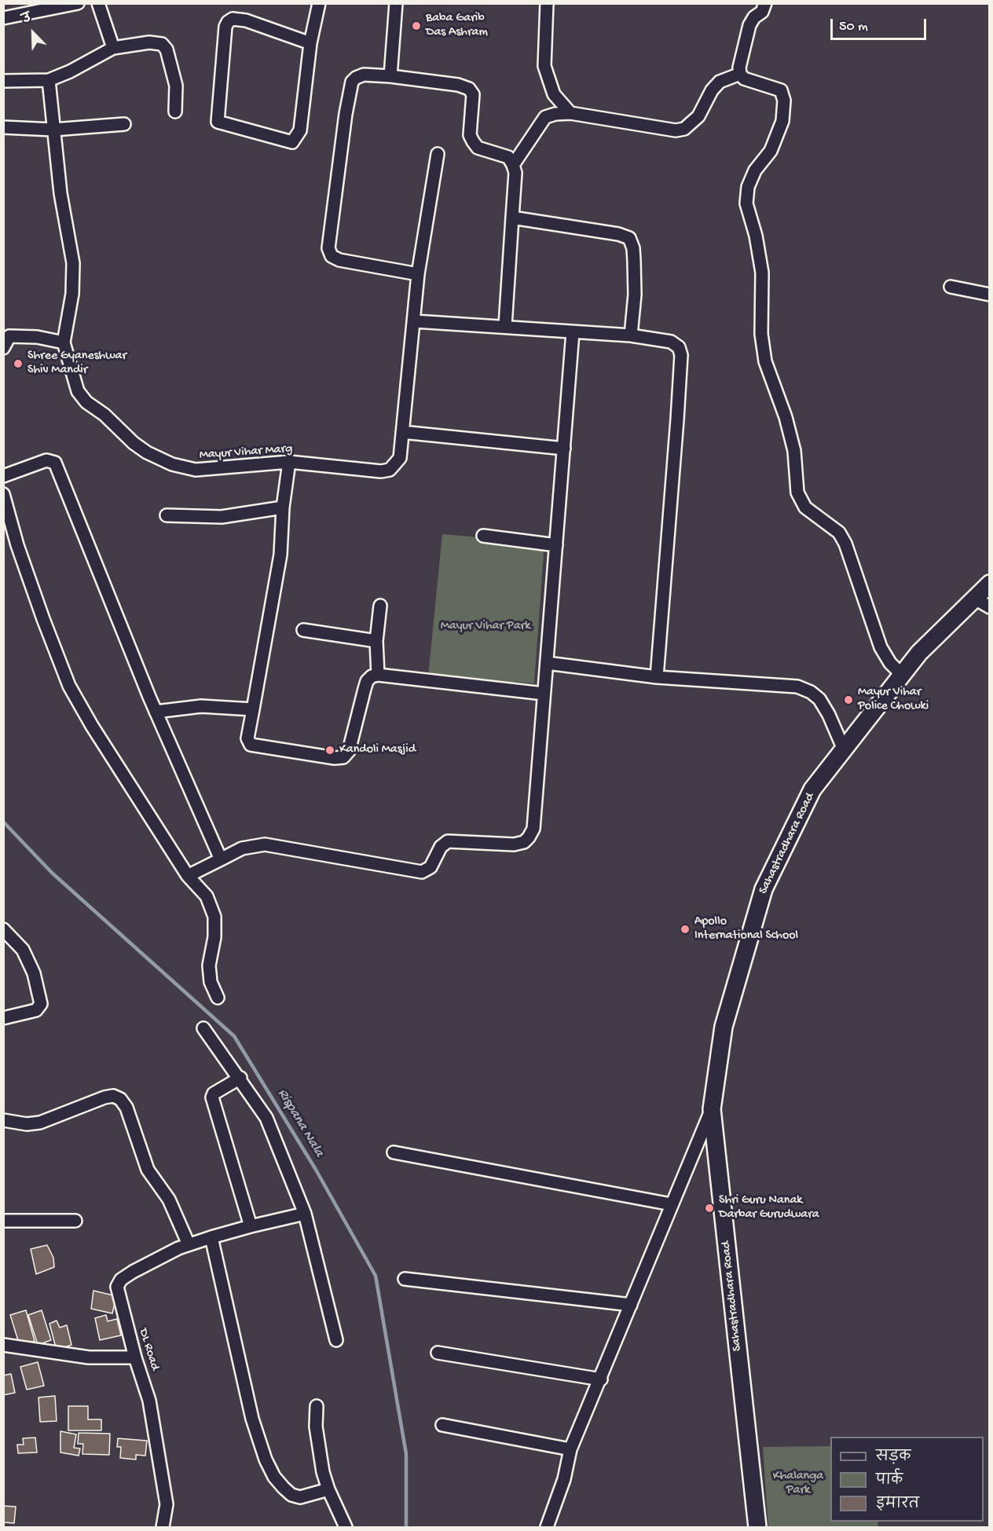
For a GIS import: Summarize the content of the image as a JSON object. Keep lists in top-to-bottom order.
{
  "streets": {
    "main road": ["Sahastradhara Road"],
    "street": ["Mayur Vihar Marg", "DL Road"]
  },
  "water": ["Rispana Nala"],
  "parks": ["Mayur Vihar Park", "Khalanga Park"],
  "places": [
    "Baba Garib Das Ashram",
    "Shree Gyaneshwar Shiv Mandir",
    "Mayur Vihar Police Chowki",
    "Kandoli Masjid",
    "Apollo International School",
    "Shri Guru Nanak Darbar Gurudwara"
  ],
  "legend": ["सड़क", "पार्क", "इमारत"],
  "scale_bar": "50 m",
  "north": "top left"
}
